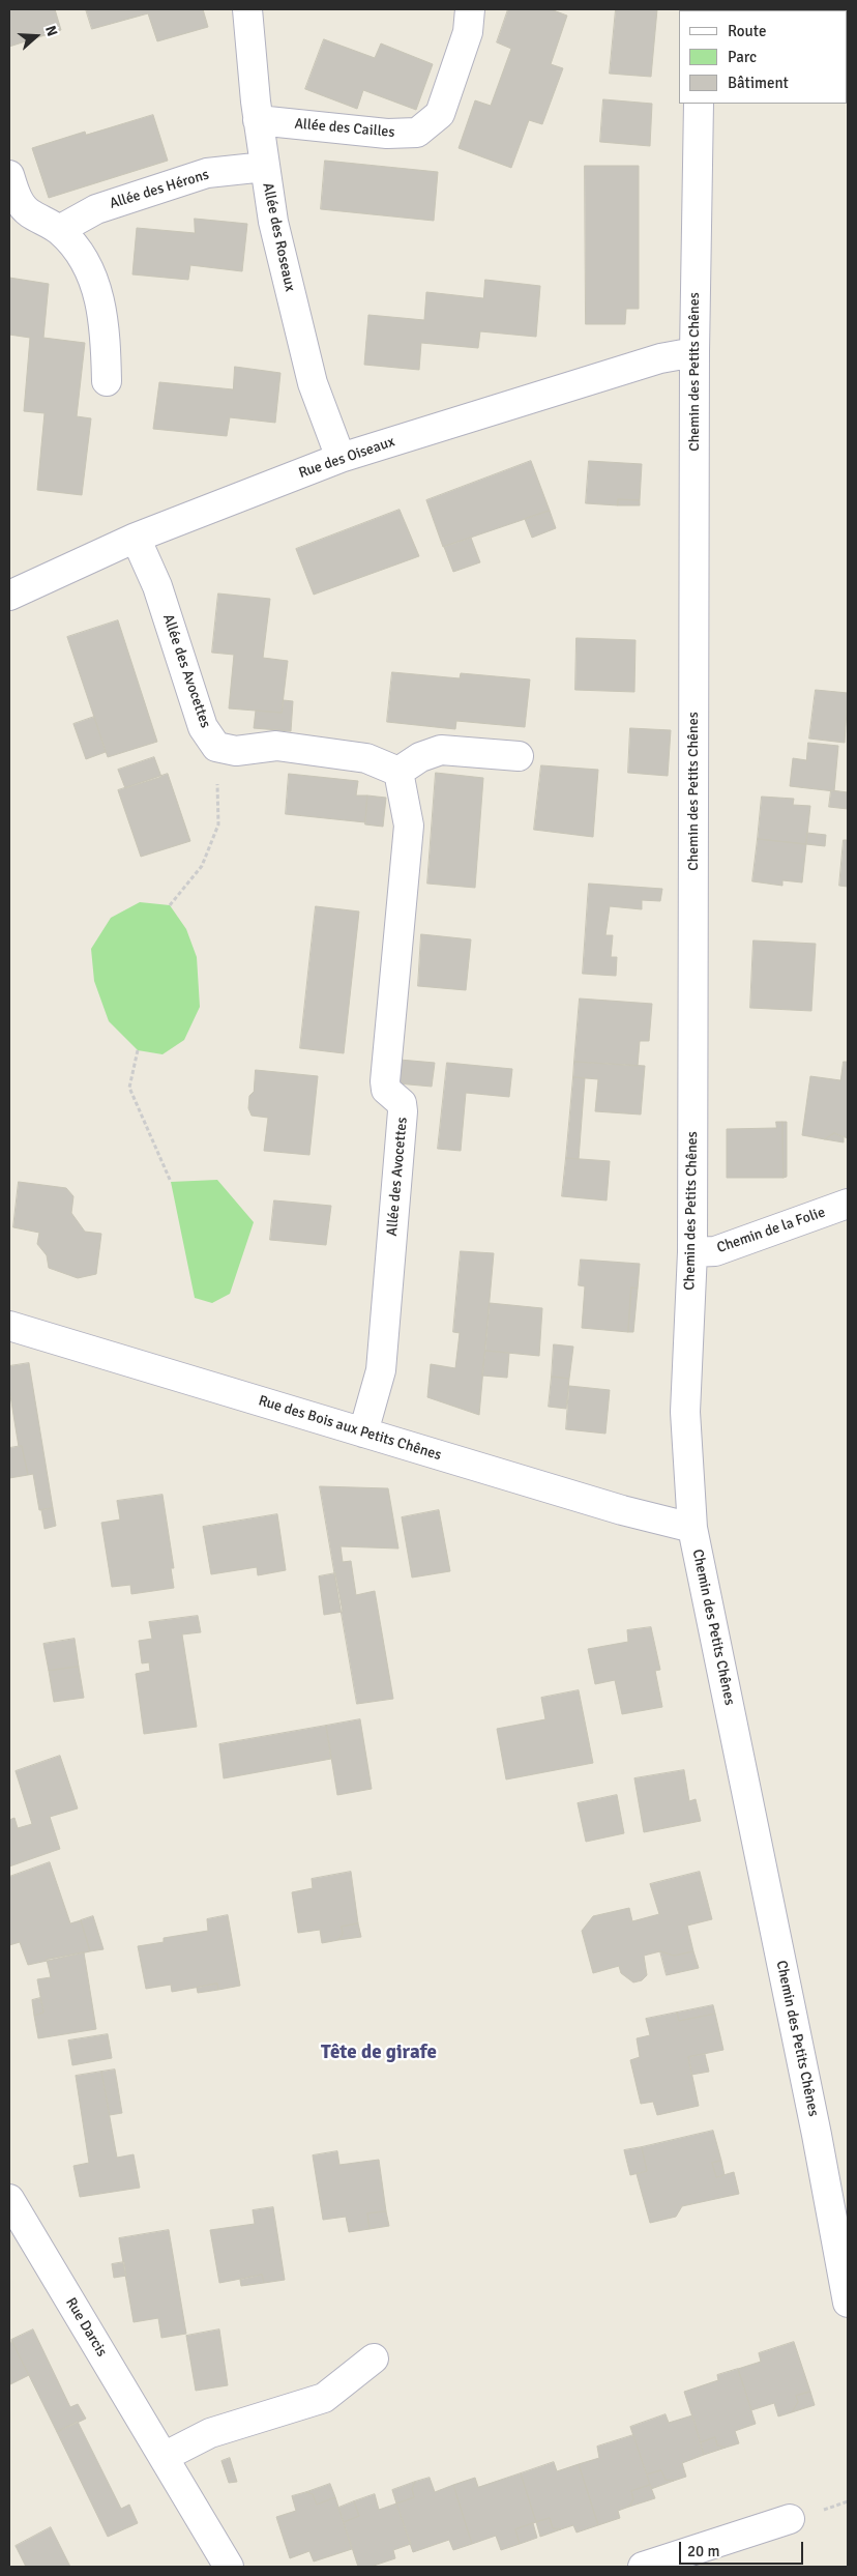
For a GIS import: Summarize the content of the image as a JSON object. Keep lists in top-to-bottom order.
{
  "streets": {
    "street": [
      "Allée des Cailles",
      "Allée des Hérons",
      "Allée des Roseaux",
      "Chemin des Petits Chênes",
      "Rue des Oiseaux",
      "Allée des Avocettes",
      "Chemin de la Folie",
      "Rue des Bois aux Petits Chênes",
      "Rue Darcis"
    ]
  },
  "crossings": [
    ["Allée des Cailles", "Allée des Roseaux"],
    ["Allée des Hérons", "Allée des Roseaux"],
    ["Allée des Roseaux", "Rue des Oiseaux"],
    ["Chemin des Petits Chênes", "Rue des Oiseaux"],
    ["Chemin des Petits Chênes", "Chemin de la Folie"],
    ["Chemin des Petits Chênes", "Rue des Bois aux Petits Chênes"],
    ["Rue des Oiseaux", "Allée des Avocettes"],
    ["Allée des Avocettes", "Rue des Bois aux Petits Chênes"]
  ],
  "districts": ["Tête de girafe"],
  "legend": ["Route", "Parc", "Bâtiment"],
  "scale_bar": "20 m",
  "north": "right"
}
